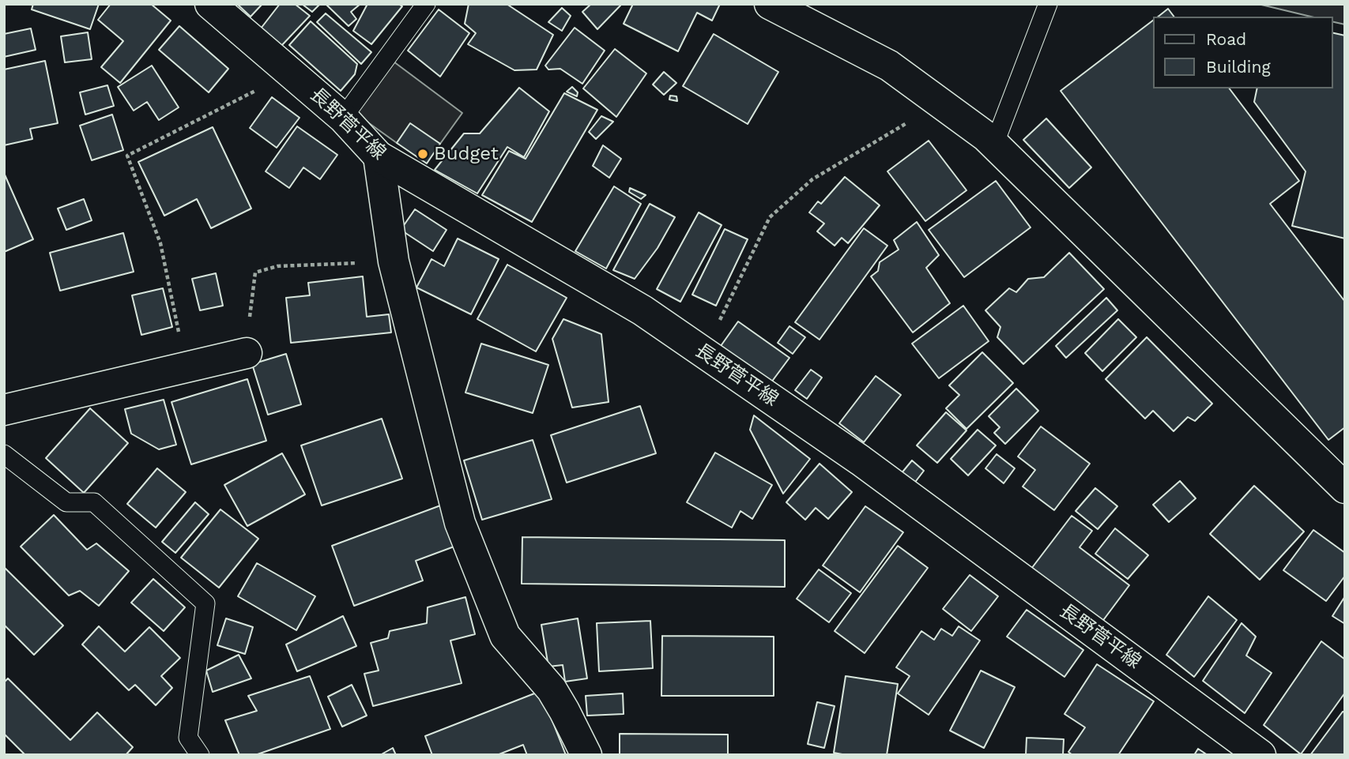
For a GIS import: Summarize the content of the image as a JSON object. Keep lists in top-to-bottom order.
{
  "streets": {
    "street": ["長野菅平線"]
  },
  "places": ["Budget"],
  "legend": ["Road", "Building"]
}
